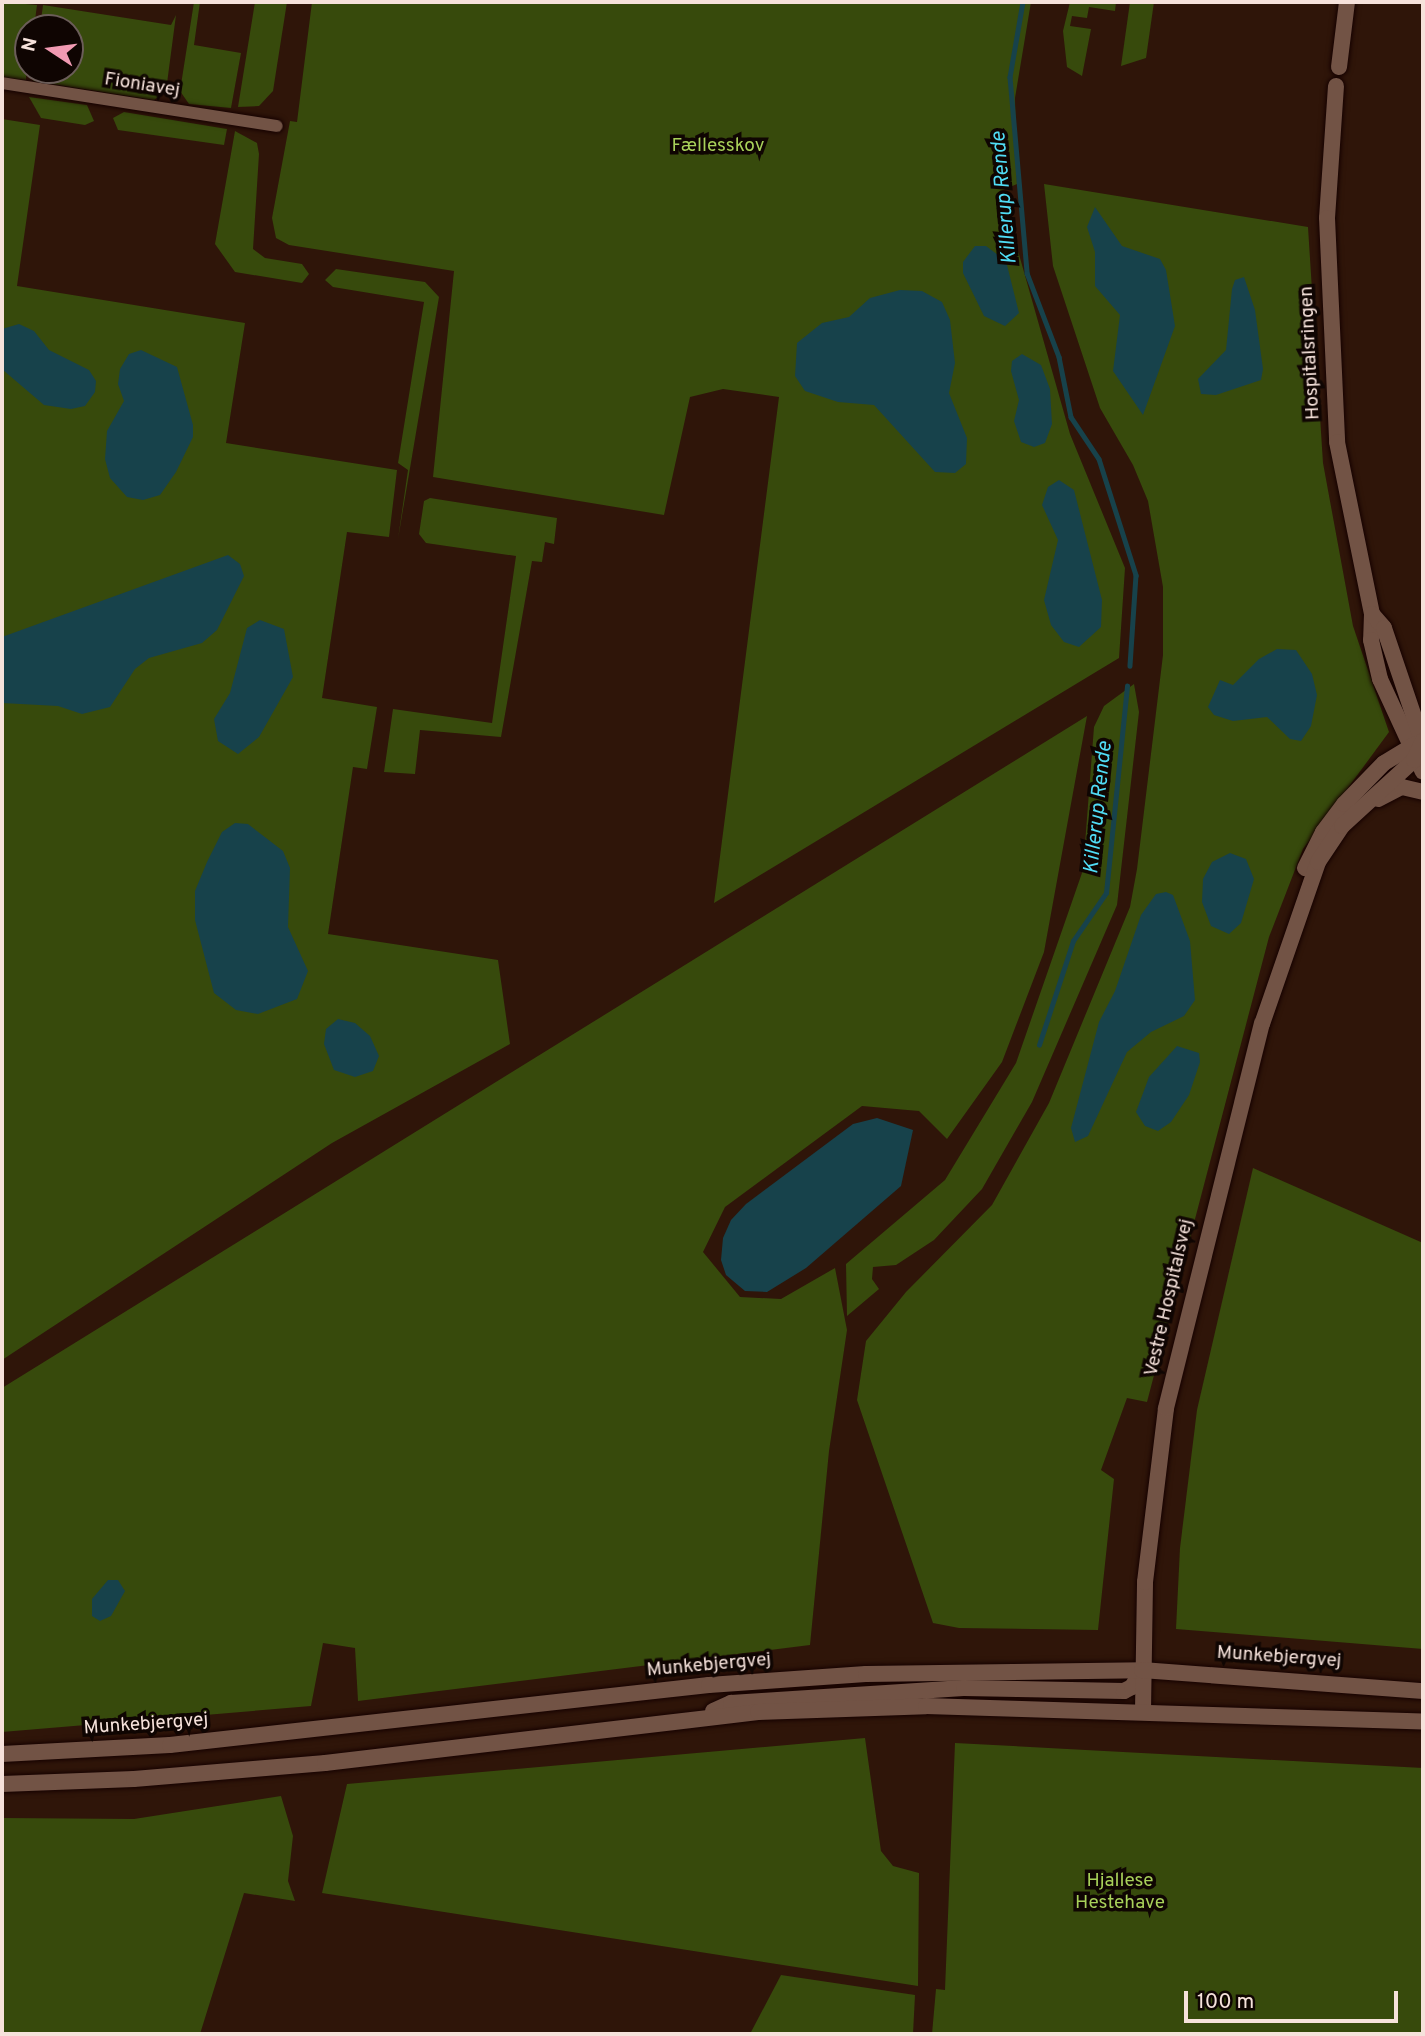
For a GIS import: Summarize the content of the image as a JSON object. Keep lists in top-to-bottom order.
{
  "streets": {
    "street": [
      "Fioniavej",
      "Hospitalsringen",
      "Vestre Hospitalsvej",
      "Munkebjergvej"
    ]
  },
  "crossings": [
    ["Hospitalsringen", "Vestre Hospitalsvej"],
    ["Vestre Hospitalsvej", "Munkebjergvej"]
  ],
  "water": ["Killerup Rende"],
  "parks": ["Fællesskov", "Hjallese Hestehave"],
  "scale_bar": "100 m",
  "north": "left"
}
